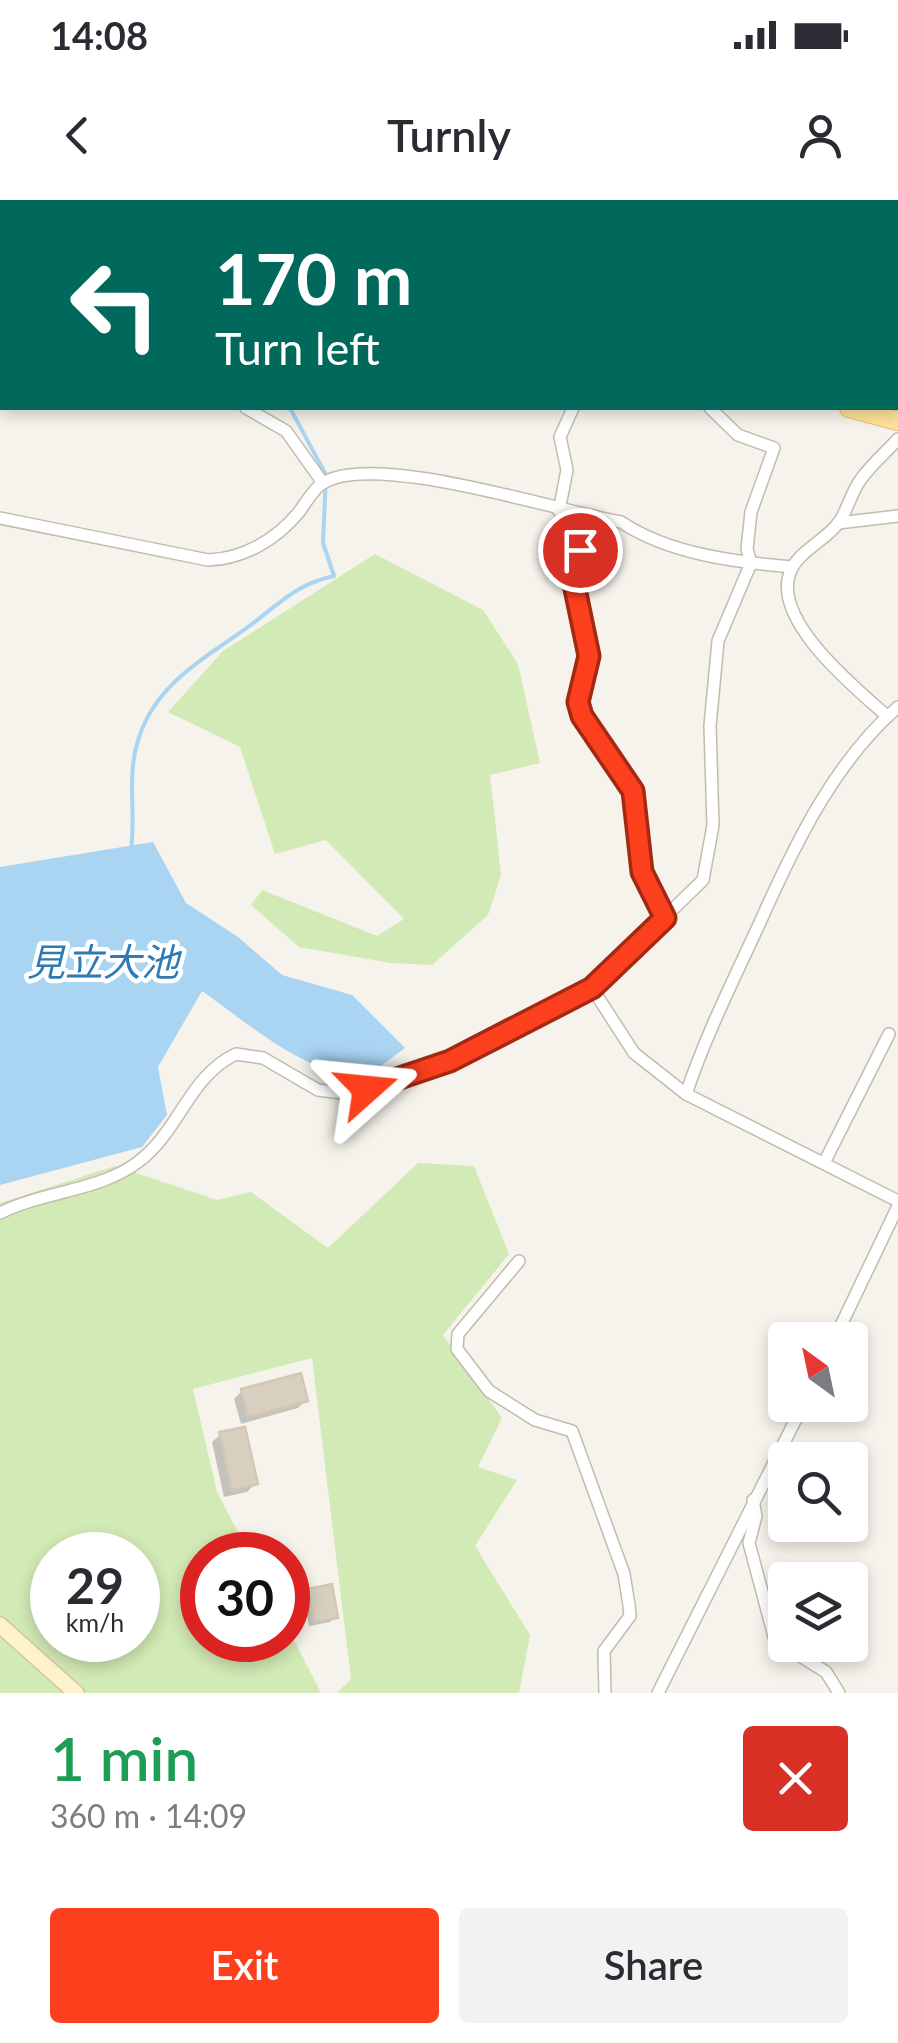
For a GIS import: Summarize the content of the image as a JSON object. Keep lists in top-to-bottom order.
{
  "water": ["見立大池"],
  "north": "top left",
  "page": {
    "status": "14:08",
    "header": "Turnly",
    "turn": ["170 m", "Turn left"],
    "speed": "29 km/h",
    "limit": "30",
    "heading": ["1 min", "360 m · 14:09"],
    "buttons": ["Exit", "Share"]
  }
}
